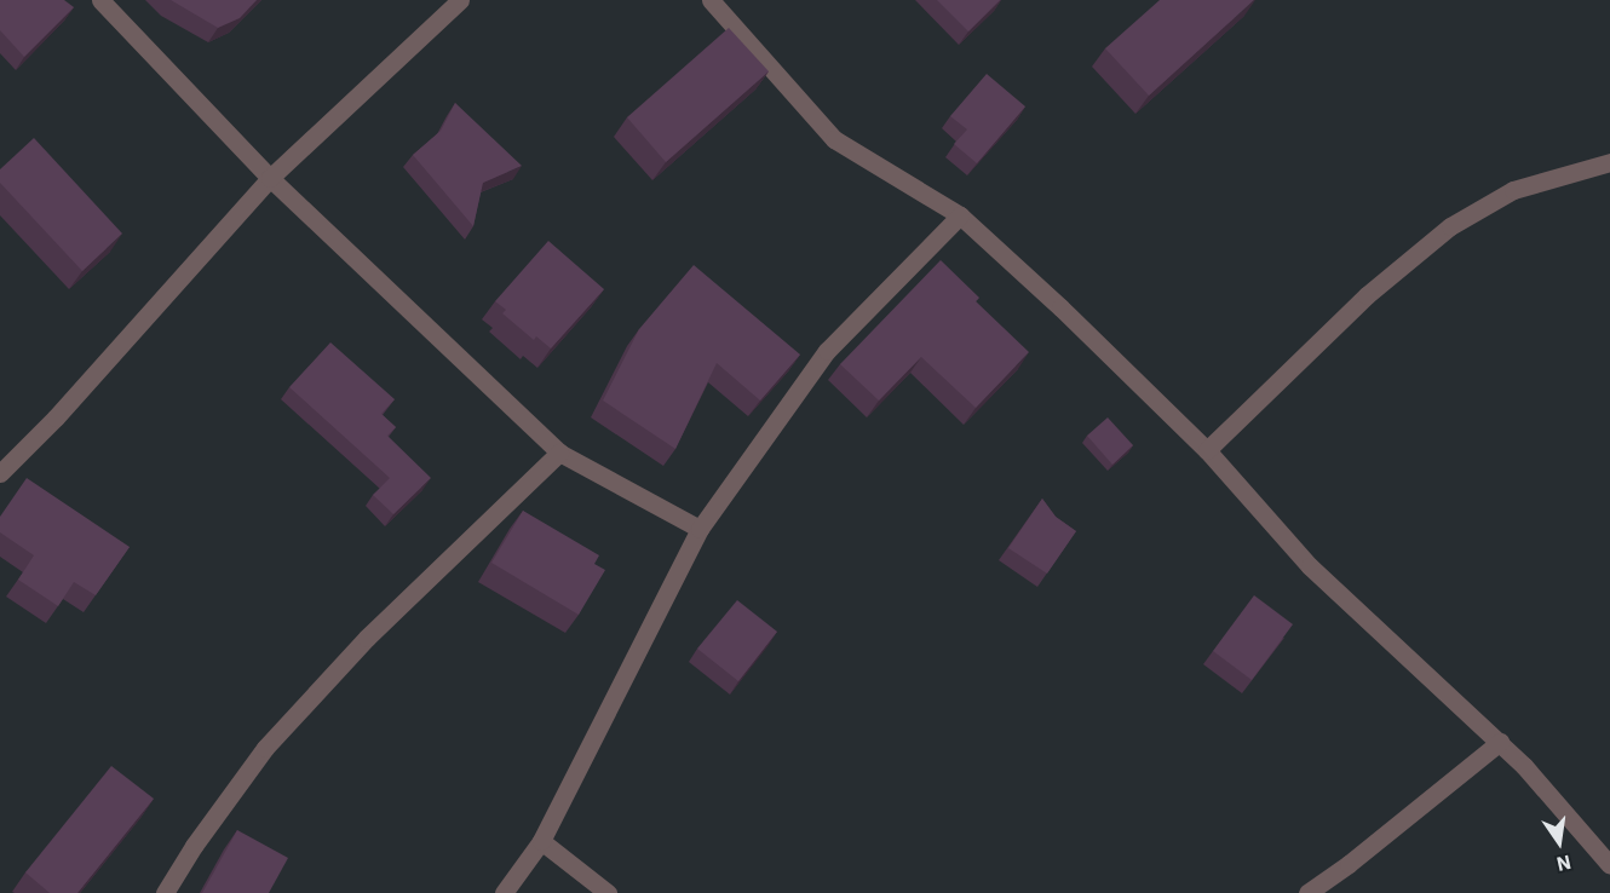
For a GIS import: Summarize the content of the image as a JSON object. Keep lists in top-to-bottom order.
{
  "north": "bottom"
}
